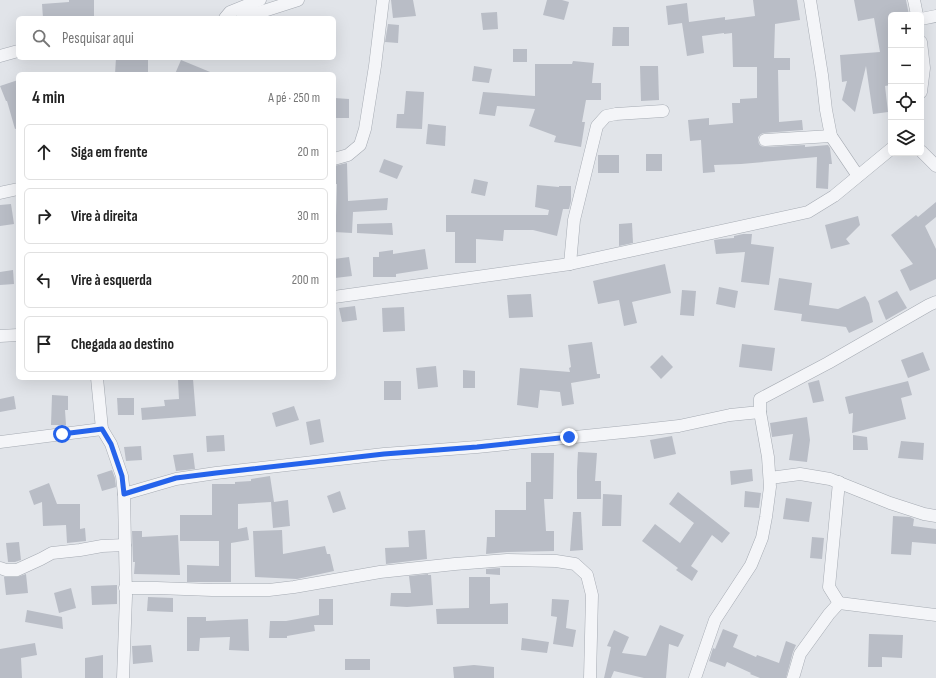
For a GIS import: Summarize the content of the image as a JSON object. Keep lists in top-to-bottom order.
{
  "page": {
    "map_buttons": ["+", "−"],
    "search": "Pesquisar aqui",
    "heading": ["4 min", "A pé · 250 m"],
    "list": [
      ["Siga em frente", "20 m"],
      ["Vire à direita", "30 m"],
      ["Vire à esquerda", "200 m"],
      "Chegada ao destino"
    ]
  }
}
